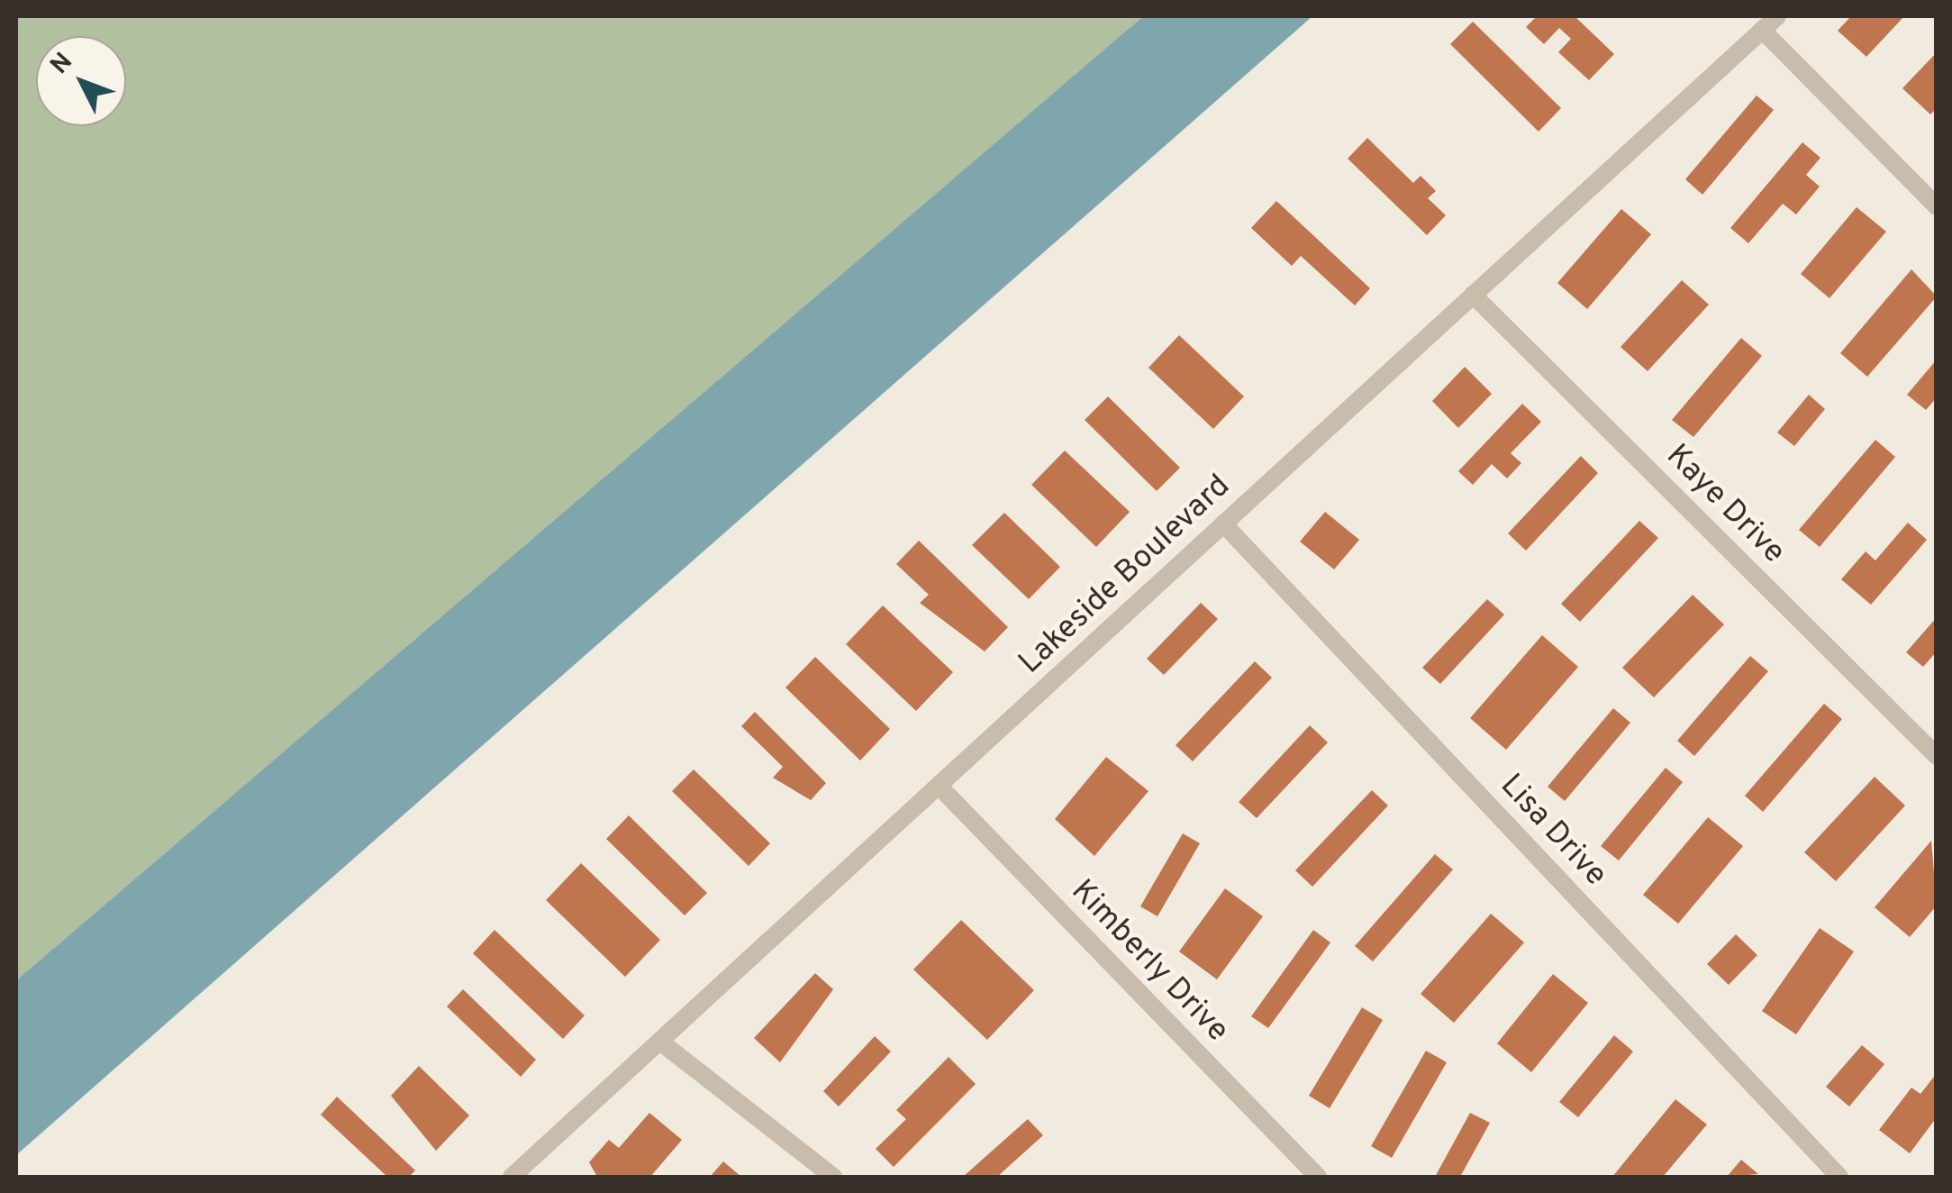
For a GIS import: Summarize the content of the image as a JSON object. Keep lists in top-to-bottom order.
{
  "streets": {
    "lane": [
      "Kaye Drive",
      "Lakeside Boulevard",
      "Lisa Drive",
      "Kimberly Drive"
    ]
  },
  "crossings": [
    ["Kaye Drive", "Lakeside Boulevard"],
    ["Lakeside Boulevard", "Lisa Drive"],
    ["Lakeside Boulevard", "Kimberly Drive"]
  ],
  "north": "top left"
}
